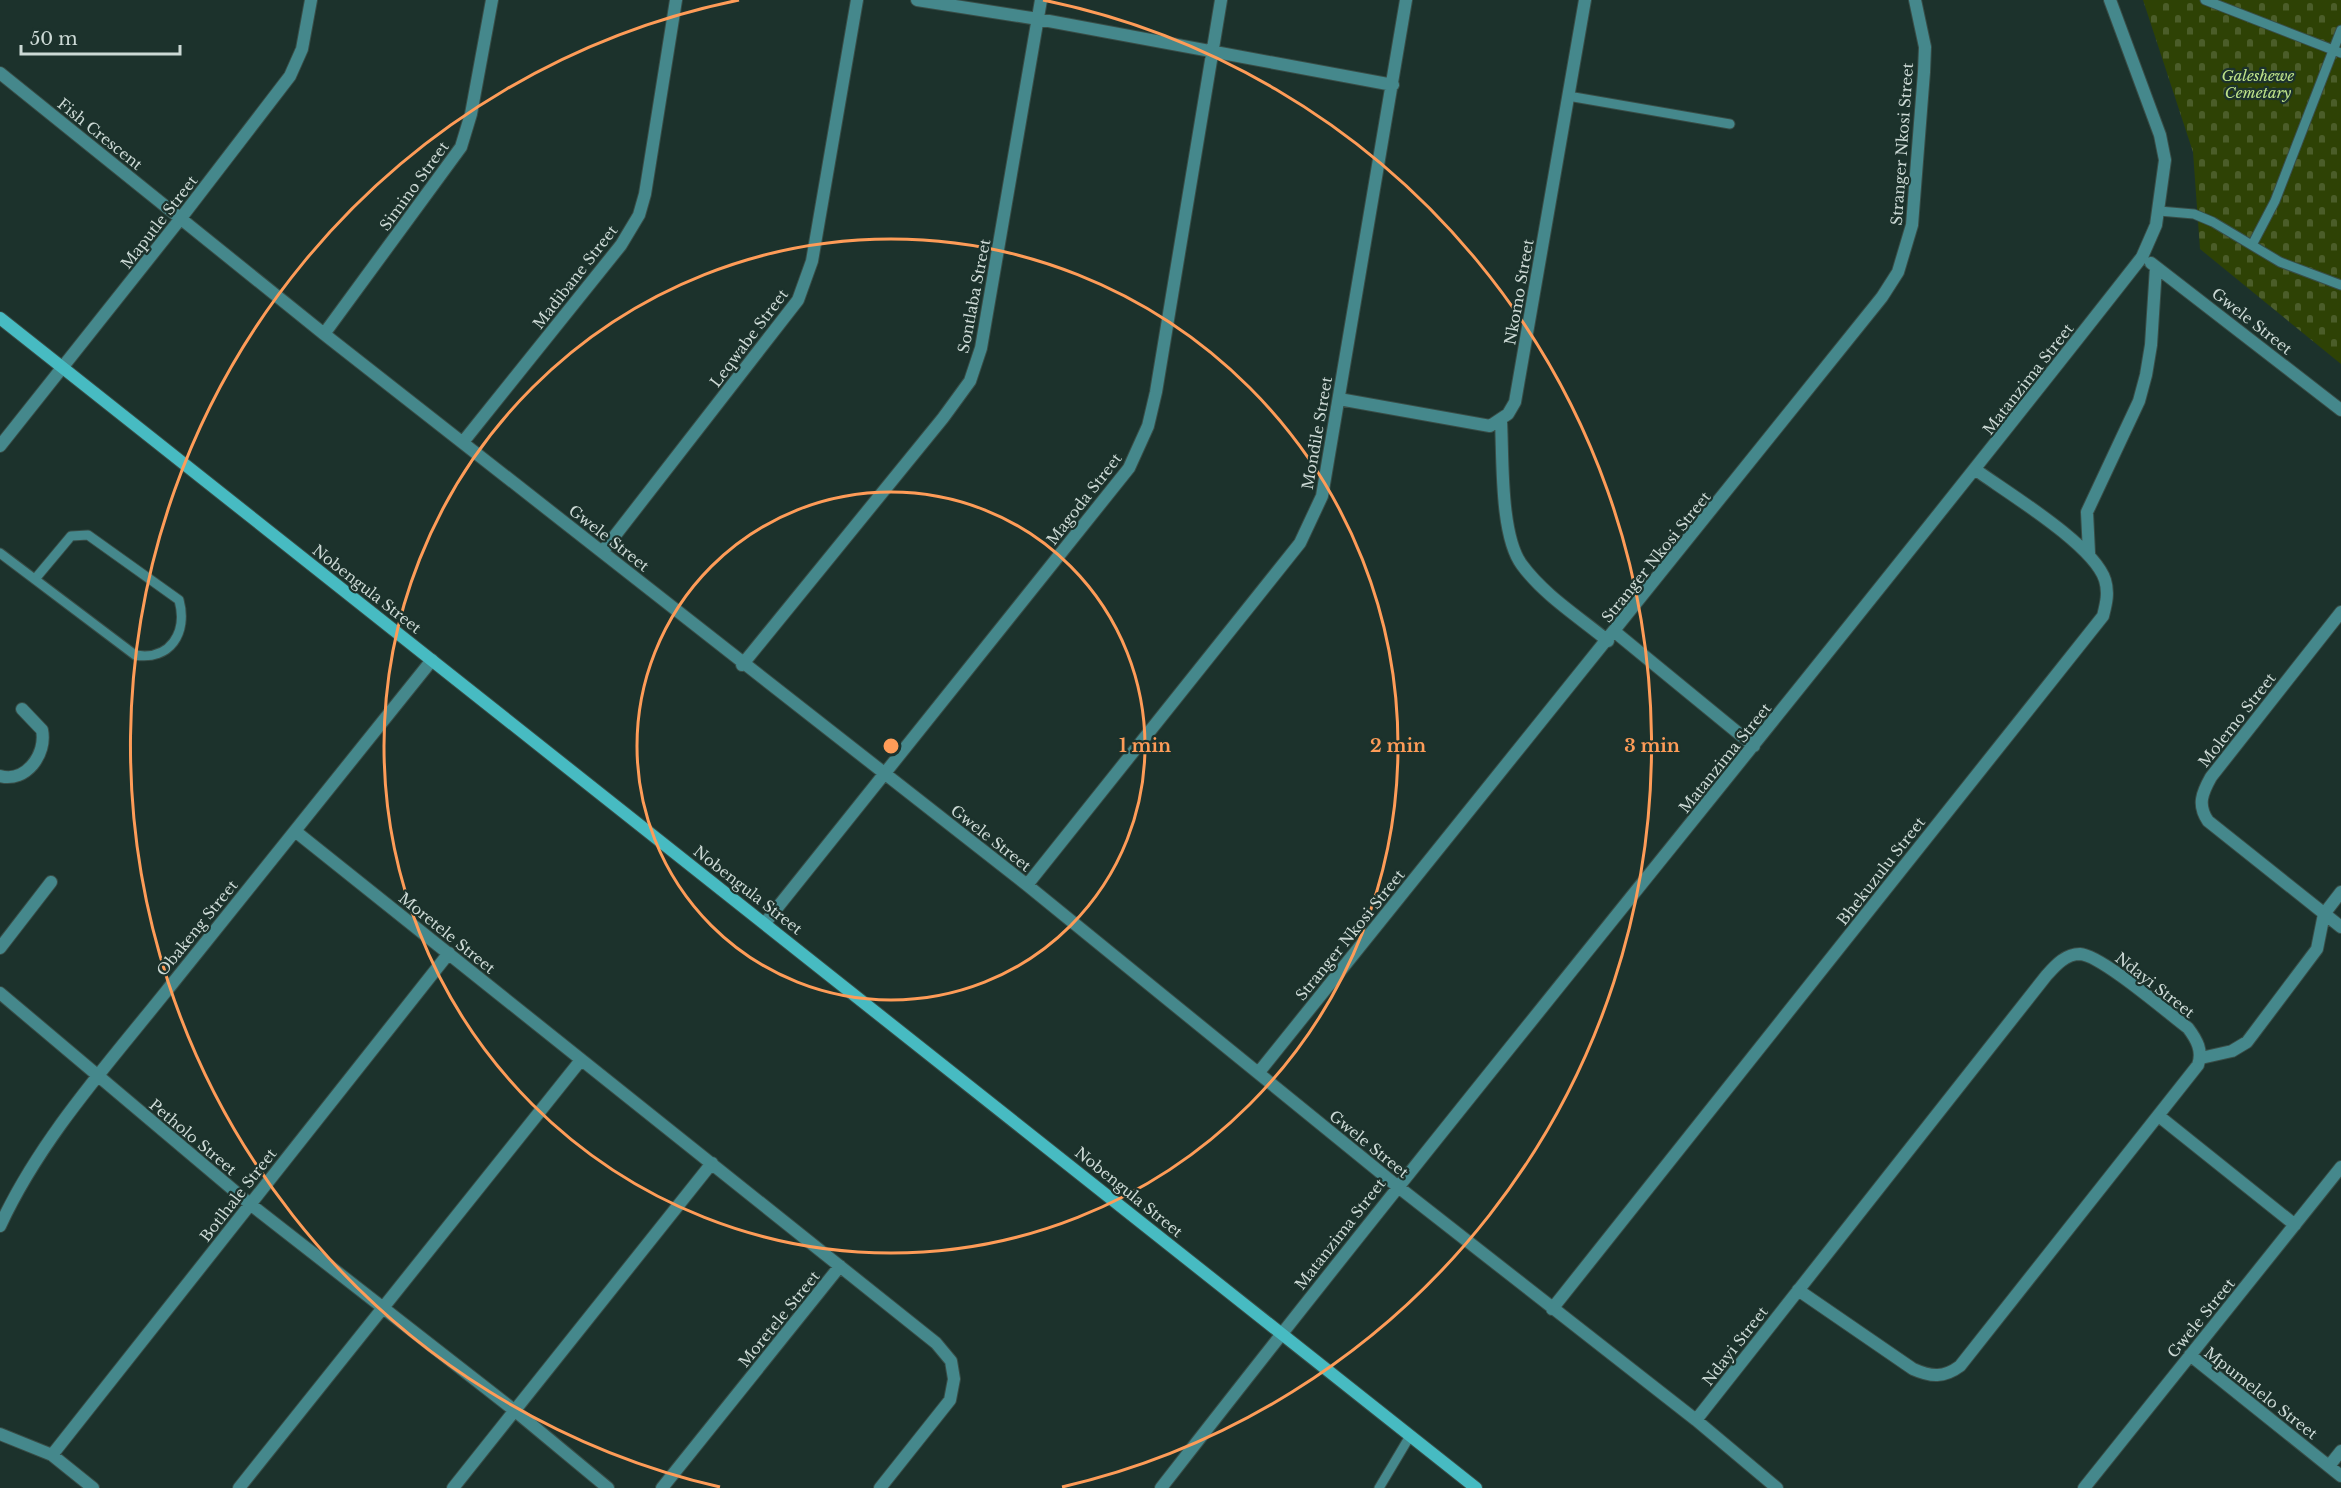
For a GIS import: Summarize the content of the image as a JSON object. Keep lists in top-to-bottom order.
{
  "streets": {
    "street": [
      "Fish Crescent",
      "Stranger Nkosi Street",
      "Simino Street",
      "Maputle Street",
      "Madibane Street",
      "Nkomo Street",
      "Sontlaba Street",
      "Gwele Street",
      "Leqwabe Street",
      "Matanzima Street",
      "Mondile Street",
      "Magoda Street",
      "Nobengula Street",
      "Molemo Street",
      "Bhekuzulu Street",
      "Obakeng Street",
      "Moretele Street",
      "Ndayi Street",
      "Petholo Street",
      "Botlhale Street",
      "Mpumelelo Street"
    ]
  },
  "crossings": [
    ["Fish Crescent", "Maputle Street"],
    ["Fish Crescent", "Gwele Street"],
    ["Stranger Nkosi Street", "Gwele Street"],
    ["Simino Street", "Gwele Street"],
    ["Maputle Street", "Gwele Street"],
    ["Maputle Street", "Nobengula Street"],
    ["Madibane Street", "Gwele Street"],
    ["Sontlaba Street", "Gwele Street"],
    ["Gwele Street", "Leqwabe Street"],
    ["Gwele Street", "Matanzima Street"],
    ["Gwele Street", "Mondile Street"],
    ["Gwele Street", "Magoda Street"],
    ["Gwele Street", "Bhekuzulu Street"],
    ["Gwele Street", "Ndayi Street"],
    ["Gwele Street", "Mpumelelo Street"],
    ["Matanzima Street", "Nobengula Street"],
    ["Matanzima Street", "Bhekuzulu Street"],
    ["Magoda Street", "Nobengula Street"],
    ["Nobengula Street", "Obakeng Street"],
    ["Obakeng Street", "Moretele Street"],
    ["Obakeng Street", "Petholo Street"],
    ["Moretele Street", "Botlhale Street"],
    ["Petholo Street", "Botlhale Street"]
  ],
  "parks": ["Galeshewe Cemetary"],
  "scale_bar": "50 m",
  "rings": ["1 min", "2 min", "3 min"]
}
